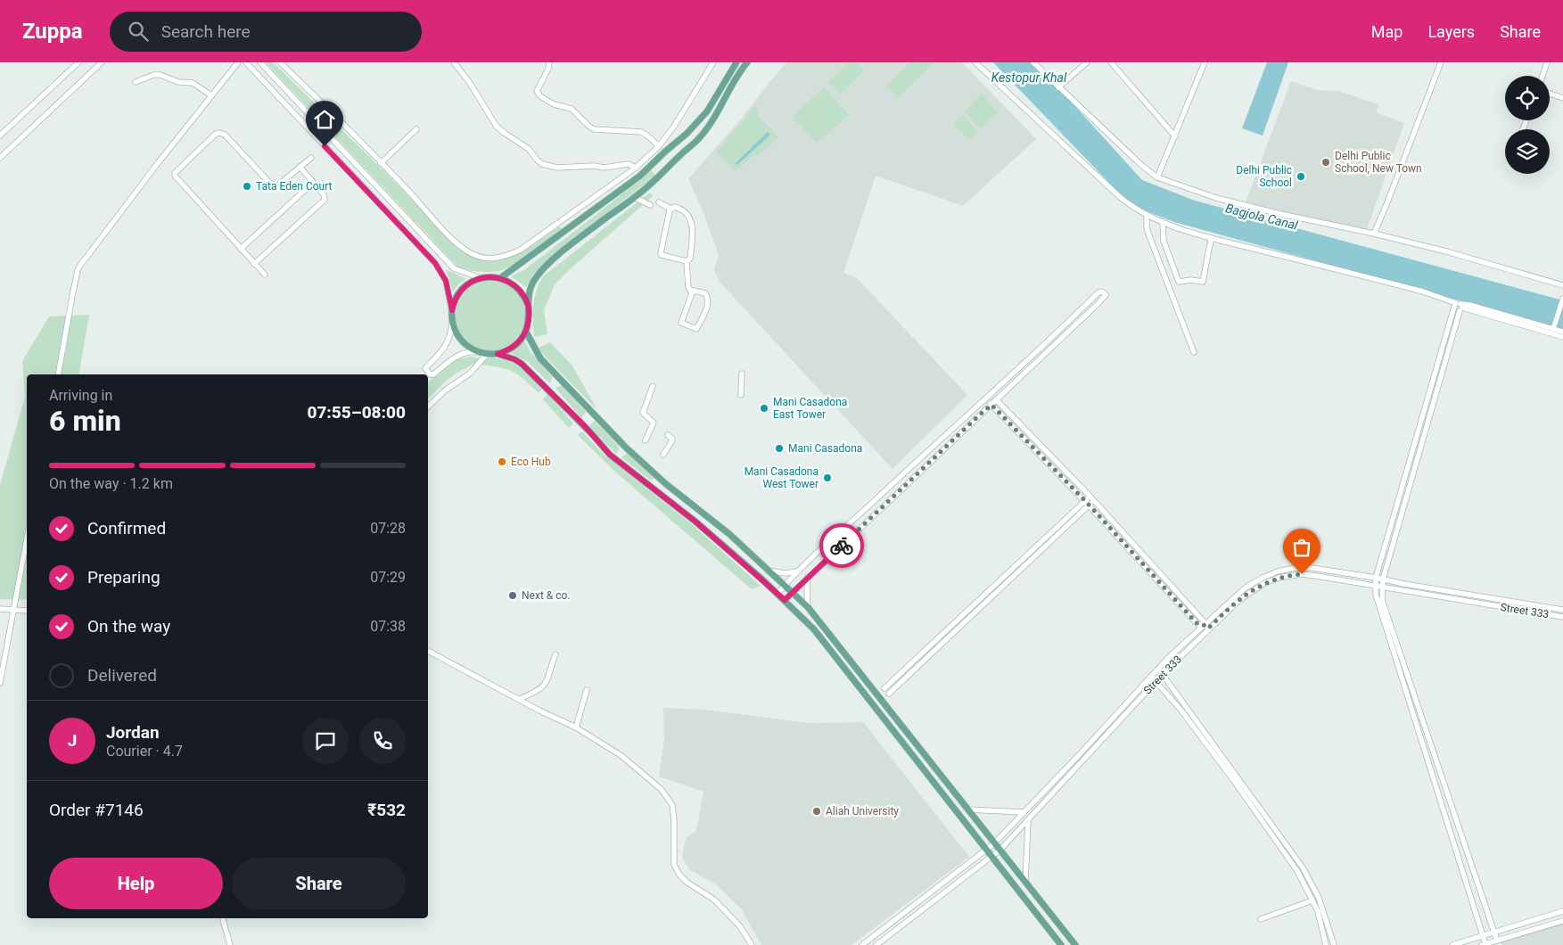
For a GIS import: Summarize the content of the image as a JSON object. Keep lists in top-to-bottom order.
{
  "streets": {
    "street": ["Street 333"]
  },
  "water": ["Kestopur Khal", "Bagjola Canal"],
  "places": [
    "Delhi Public School, New Town",
    "Delhi Public School",
    "Tata Eden Court",
    "Mani Casadona East Tower",
    "Mani Casadona",
    "Eco Hub",
    "Mani Casadona West Tower",
    "Next & co.",
    "Aliah University"
  ],
  "page": {
    "header": "Zuppa",
    "search": "Search here",
    "nav": ["Map", "Layers", "Share"],
    "heading": ["6 min", "Arriving in", "07:55–08:00"],
    "panel": [
      "Jordan",
      "Courier · 4.7",
      "Order #7146",
      "₹532"
    ],
    "bar": "On the way · 1.2 km",
    "list": [
      ["Confirmed", "07:28"],
      ["Preparing", "07:29"],
      ["On the way", "07:38"],
      "Delivered"
    ],
    "round": "J",
    "buttons": ["Help", "Share"]
  }
}
